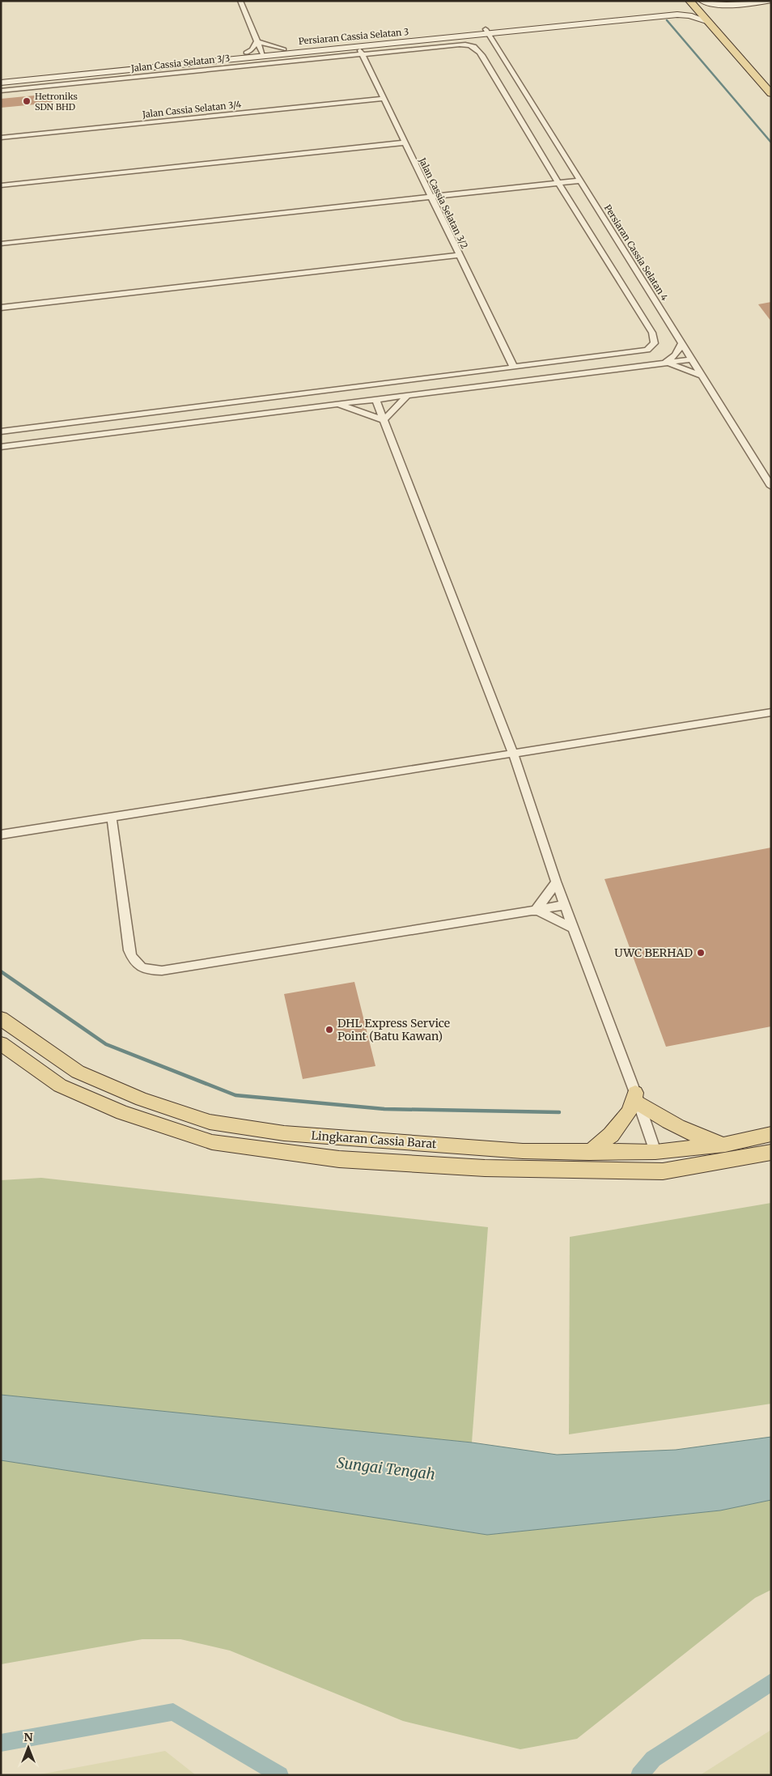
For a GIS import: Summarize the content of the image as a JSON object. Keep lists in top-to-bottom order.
{
  "streets": {
    "main road": ["Lingkaran Cassia Barat"],
    "street": [
      "Persiaran Cassia Selatan 3",
      "Jalan Cassia Selatan 3/3",
      "Jalan Cassia Selatan 3/4",
      "Jalan Cassia Selatan 3/2",
      "Persiaran Cassia Selatan 4"
    ]
  },
  "crossings": [
    ["Persiaran Cassia Selatan 3", "Jalan Cassia Selatan 3/2"],
    ["Persiaran Cassia Selatan 3", "Persiaran Cassia Selatan 4"],
    ["Jalan Cassia Selatan 3/3", "Jalan Cassia Selatan 3/2"],
    ["Jalan Cassia Selatan 3/4", "Jalan Cassia Selatan 3/2"]
  ],
  "water": ["Sungai Tengah"],
  "places": ["Hetroniks SDN BHD", "UWC BERHAD", "DHL Express Service Point (Batu Kawan)"],
  "north": "top"
}
